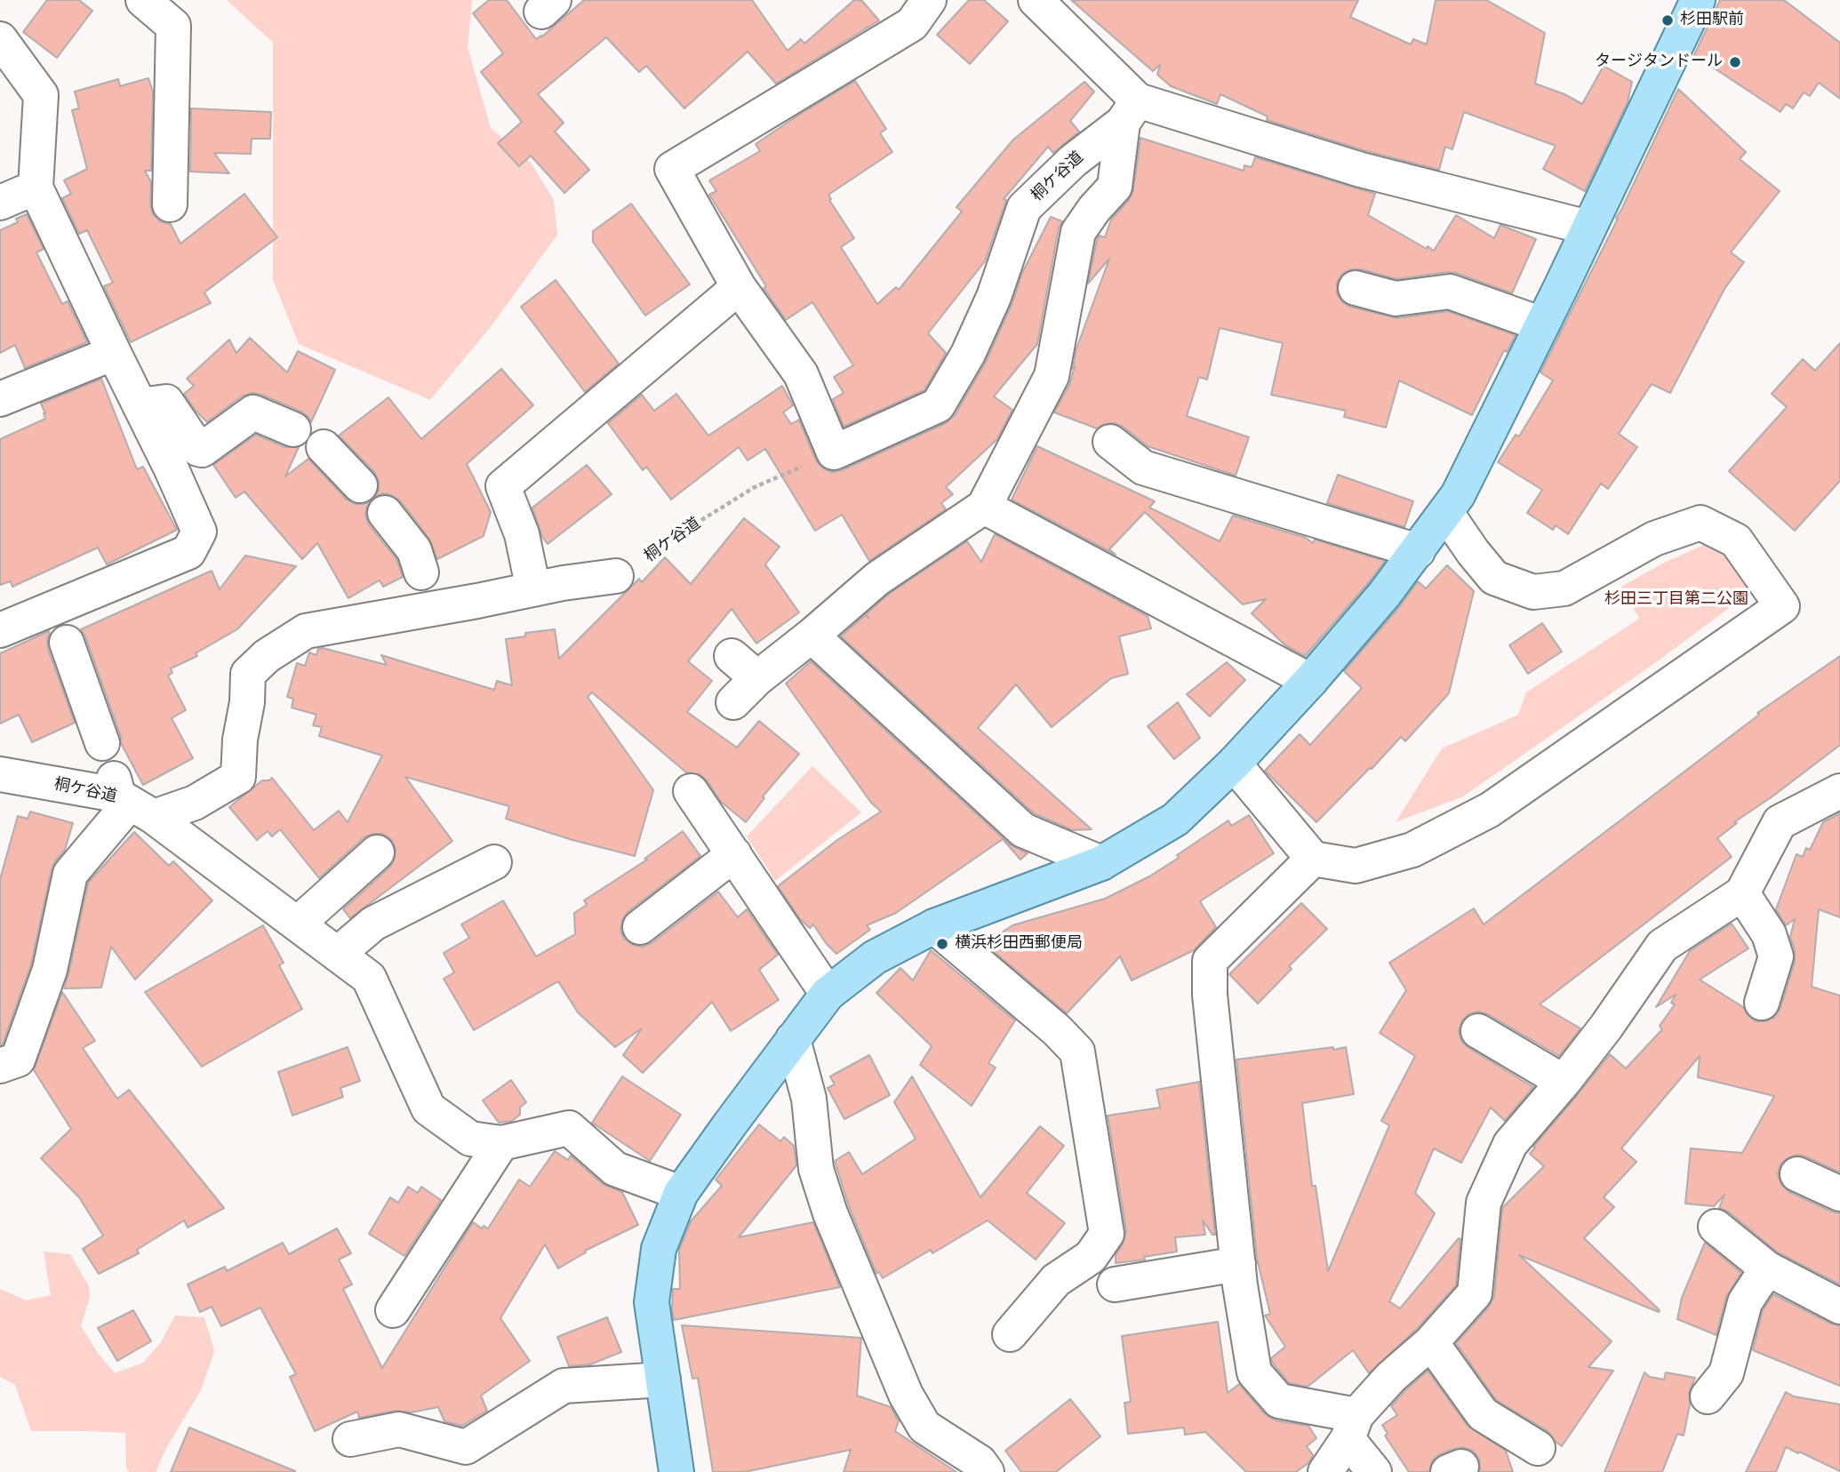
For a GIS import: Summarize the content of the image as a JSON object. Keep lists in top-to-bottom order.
{
  "streets": {
    "street": ["桐ケ谷道"]
  },
  "parks": ["杉田三丁目第二公園"],
  "places": ["杉田駅前", "タージタンドール", "横浜杉田西郵便局"]
}
